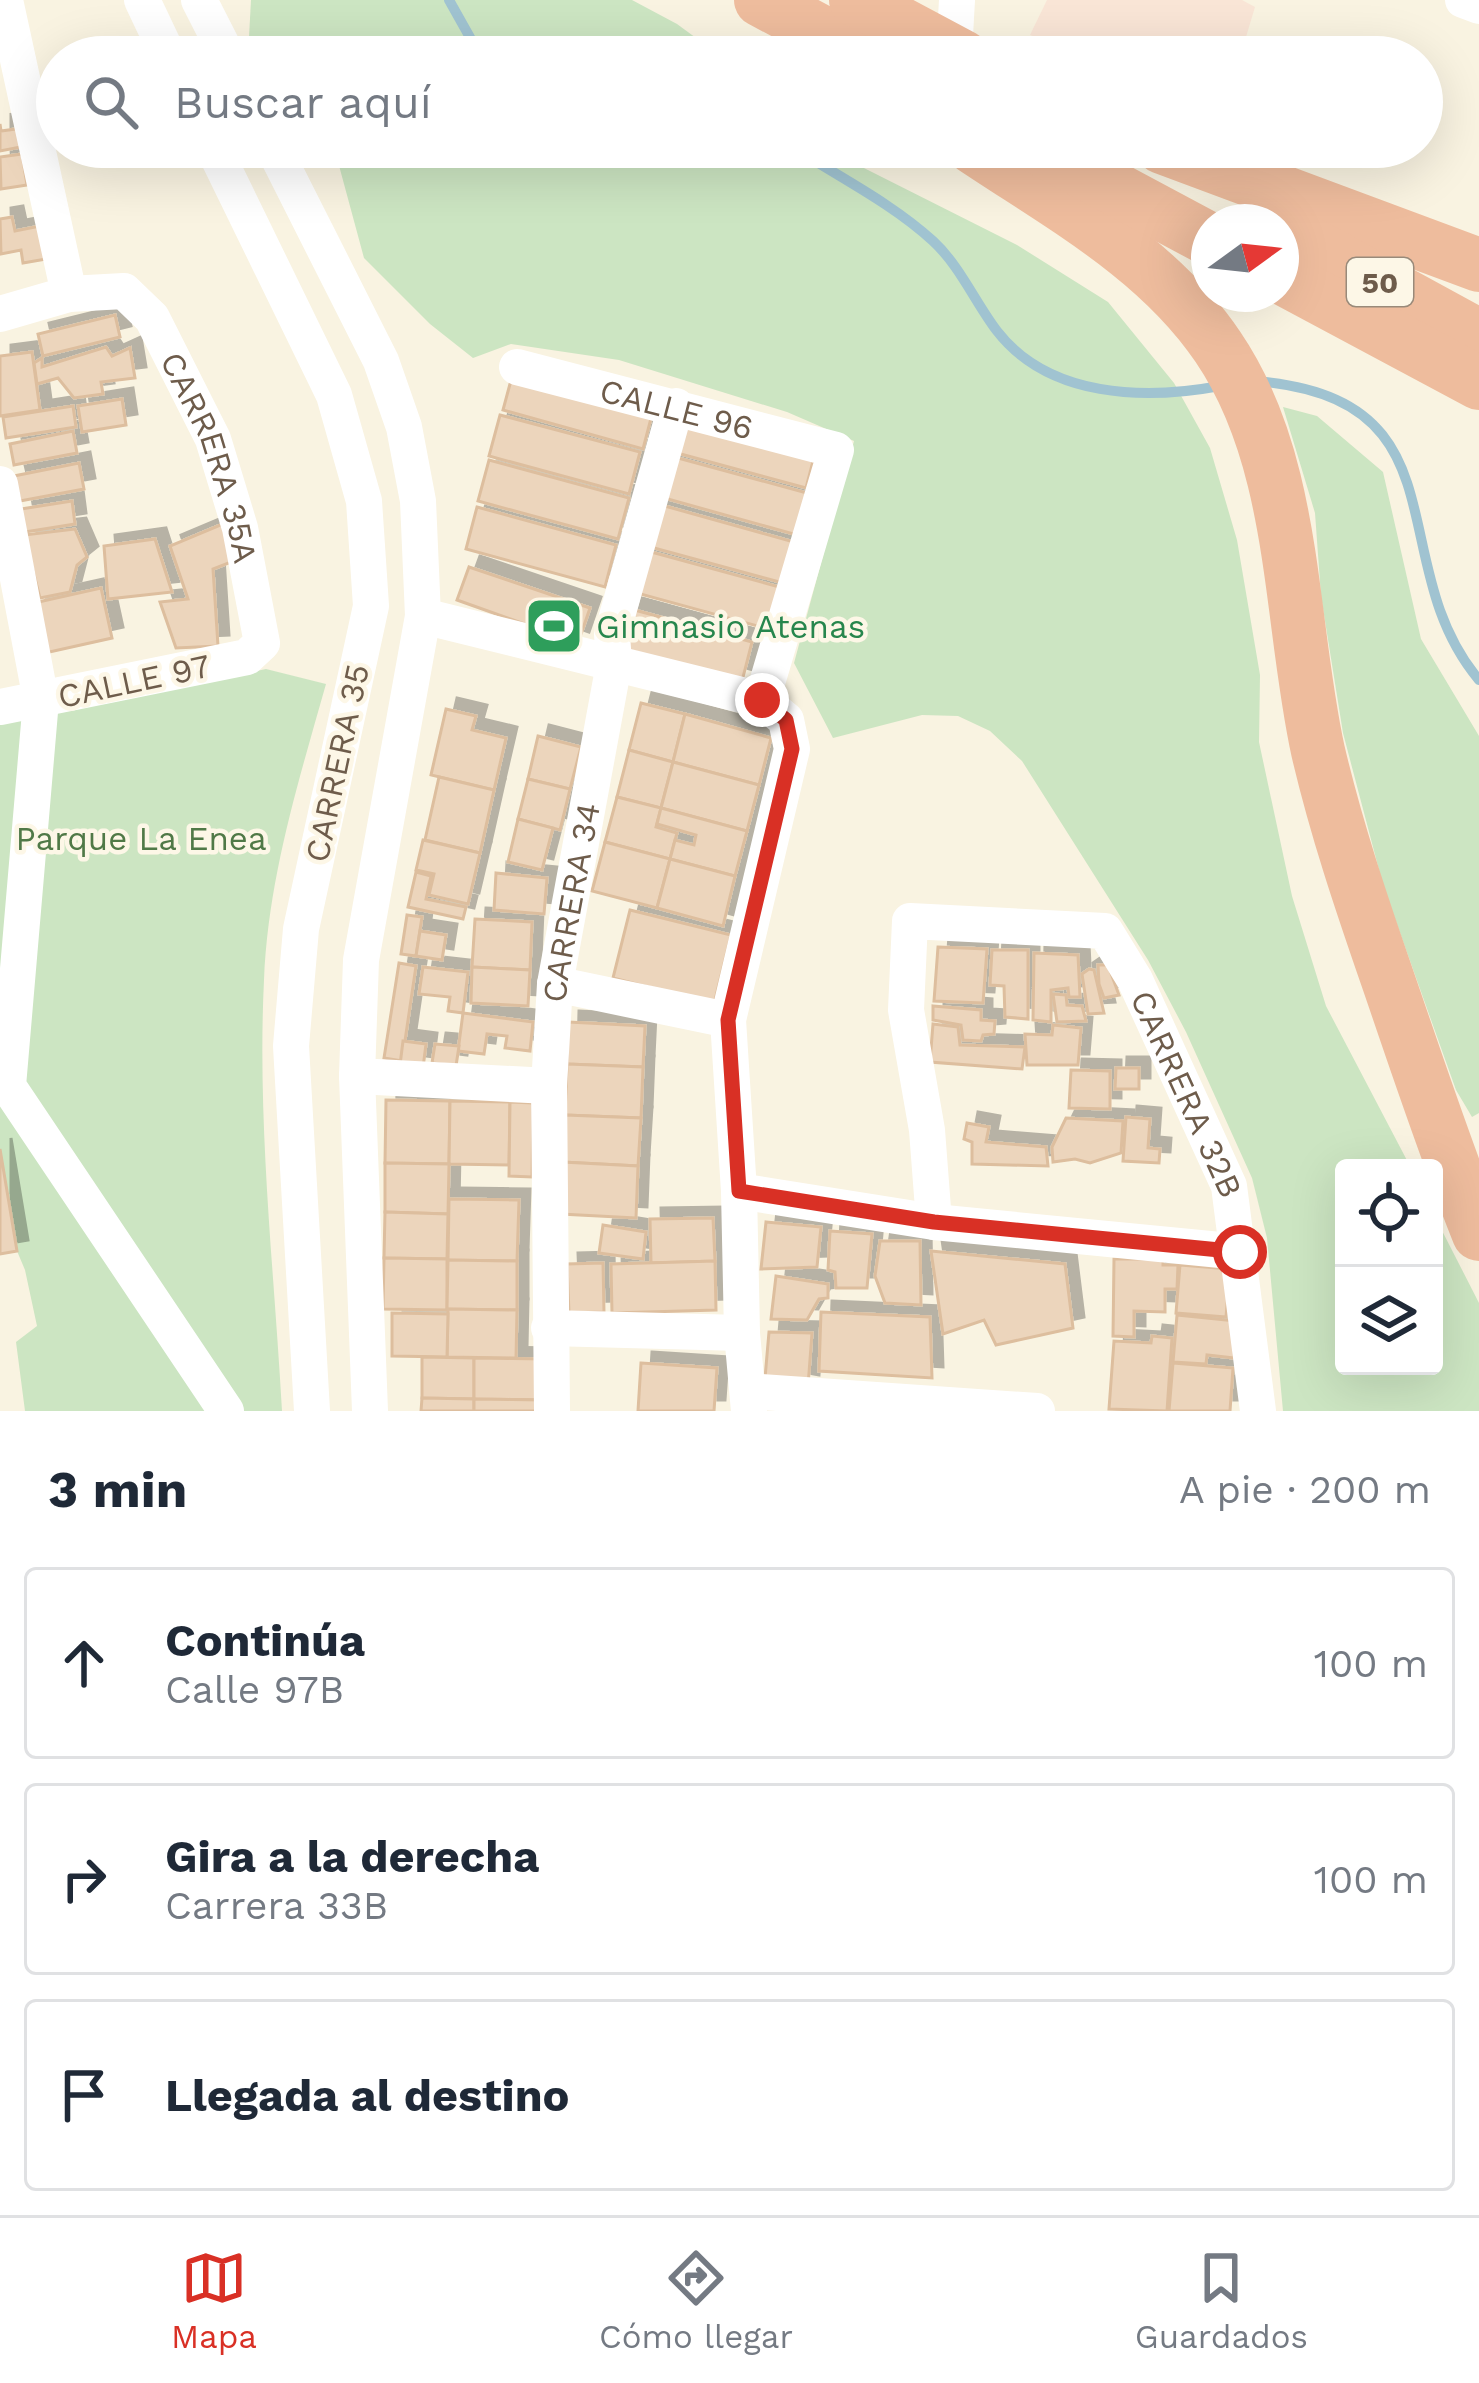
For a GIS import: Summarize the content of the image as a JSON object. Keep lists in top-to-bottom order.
{
  "streets": {
    "highway": ["50"],
    "street": [
      "CALLE 96",
      "CARRERA 35A",
      "CALLE 97",
      "CARRERA 35",
      "CARRERA 34",
      "CARRERA 32B"
    ]
  },
  "crossings": [
    ["CALLE 96", "CARRERA 34"],
    ["CARRERA 35A", "CALLE 97"]
  ],
  "parks": ["Parque La Enea"],
  "places": {
    "sports": ["Gimnasio Atenas"]
  },
  "north": "right",
  "page": {
    "search": "Buscar aquí",
    "heading": ["3 min", "A pie · 200 m"],
    "list": [
      ["Continúa", "Calle 97B", "100 m"],
      ["Gira a la derecha", "Carrera 33B", "100 m"],
      "Llegada al destino"
    ],
    "nav": ["Mapa", "Cómo llegar", "Guardados"]
  }
}
